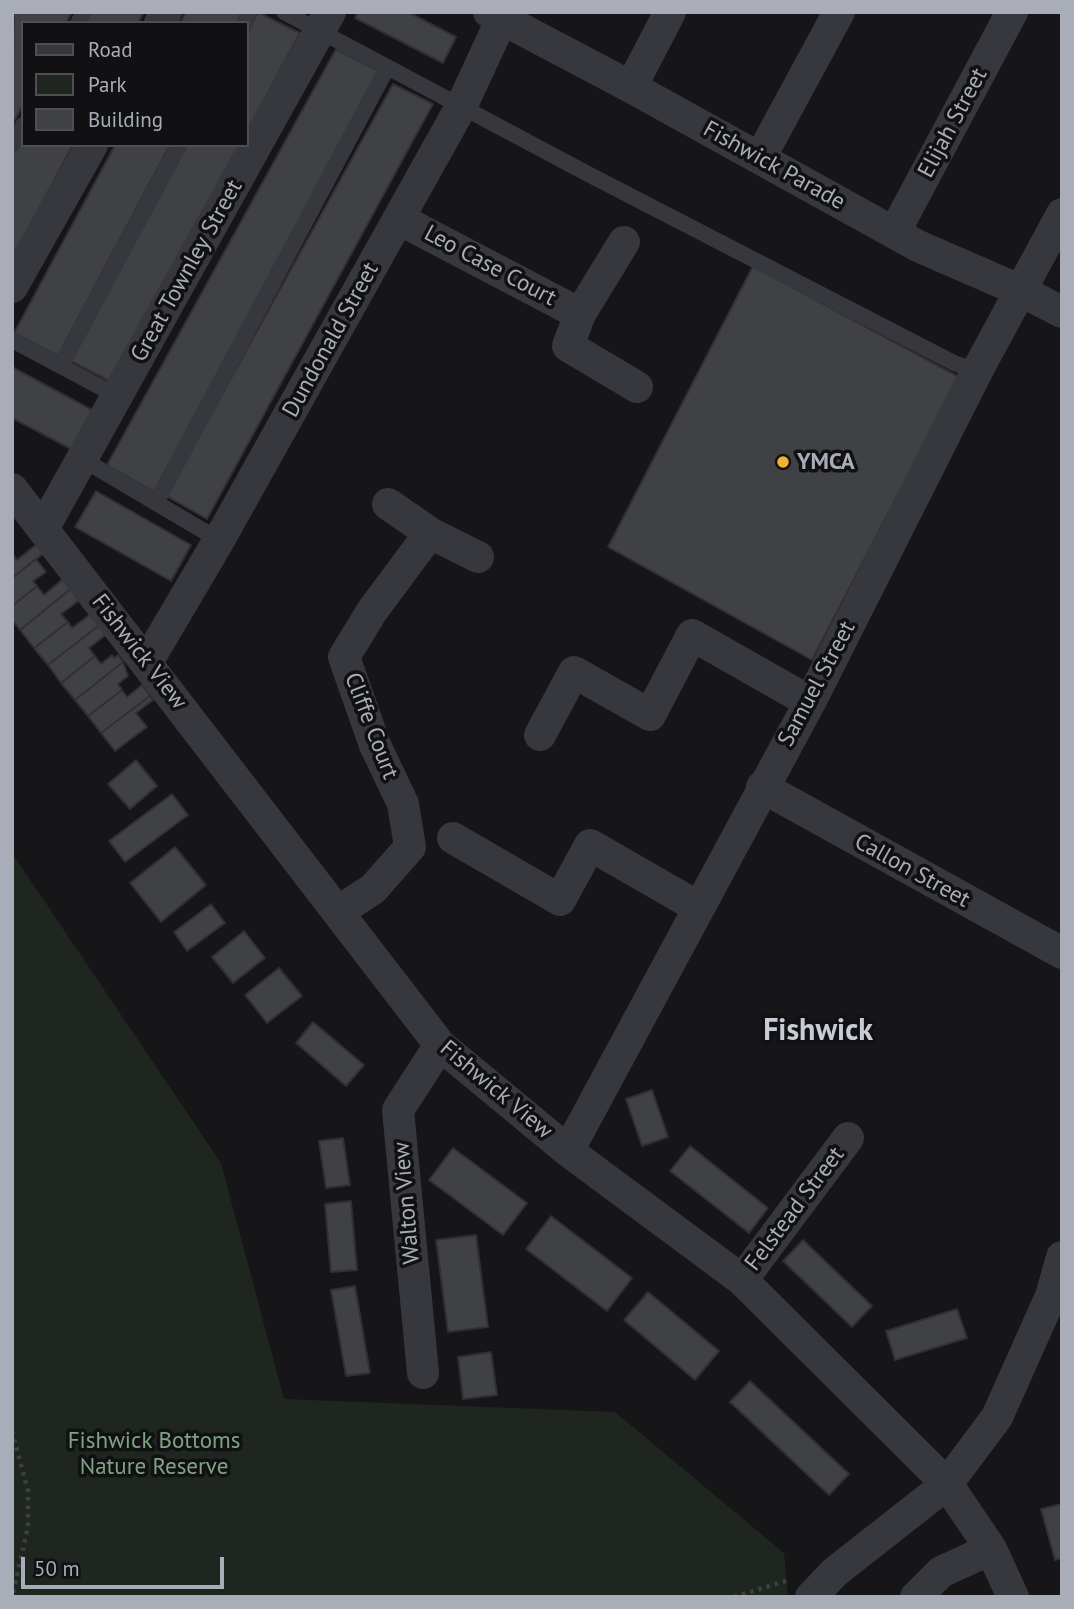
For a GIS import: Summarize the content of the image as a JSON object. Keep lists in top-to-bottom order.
{
  "streets": {
    "street": [
      "Elijah Street",
      "Fishwick Parade",
      "Leo Case Court",
      "Great Townley Street",
      "Dundonald Street",
      "Fishwick View",
      "Samuel Street",
      "Cliffe Court",
      "Callon Street",
      "Walton View",
      "Felstead Street"
    ]
  },
  "crossings": [
    ["Elijah Street", "Fishwick Parade"],
    ["Fishwick Parade", "Dundonald Street"],
    ["Fishwick Parade", "Samuel Street"],
    ["Leo Case Court", "Dundonald Street"],
    ["Great Townley Street", "Fishwick View"],
    ["Dundonald Street", "Fishwick View"],
    ["Fishwick View", "Samuel Street"],
    ["Fishwick View", "Cliffe Court"],
    ["Fishwick View", "Walton View"],
    ["Fishwick View", "Felstead Street"],
    ["Samuel Street", "Callon Street"]
  ],
  "districts": ["Fishwick"],
  "parks": ["Fishwick Bottoms Nature Reserve"],
  "places": ["YMCA"],
  "legend": ["Road", "Park", "Building"],
  "scale_bar": "50 m"
}
